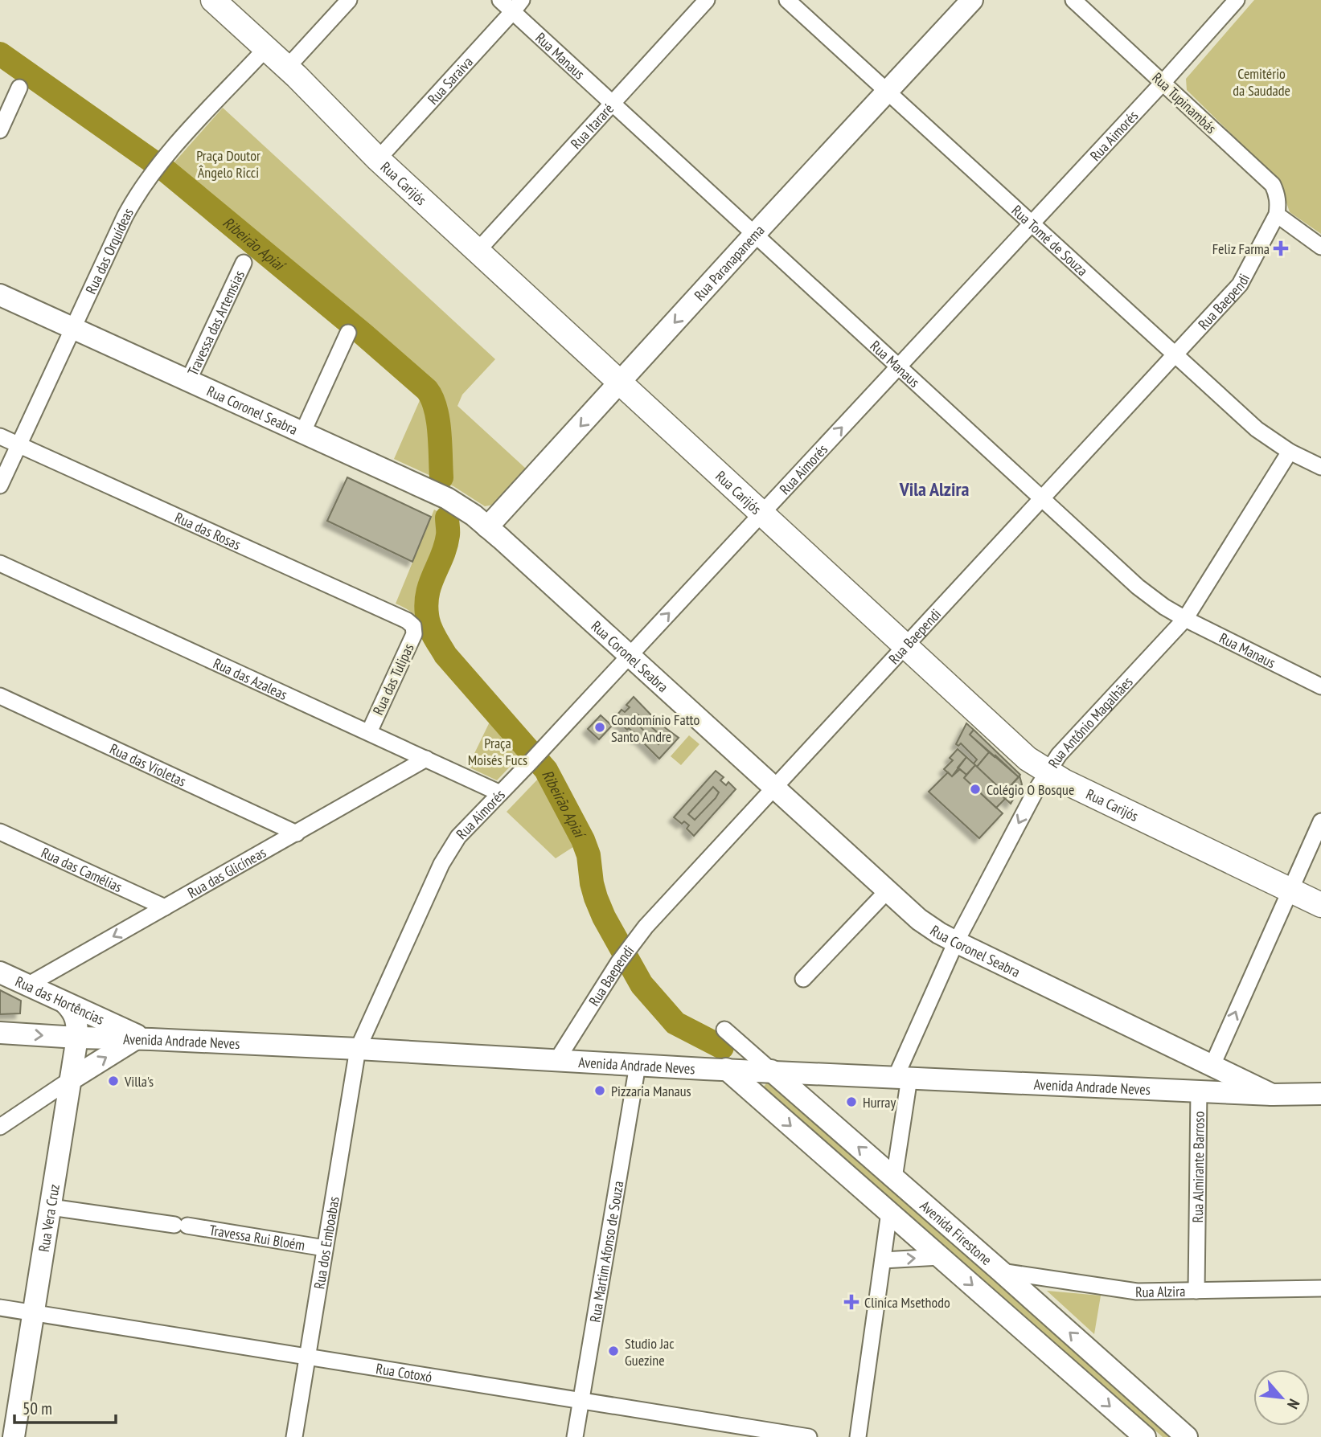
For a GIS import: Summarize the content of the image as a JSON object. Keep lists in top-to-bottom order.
{
  "streets": {
    "main road": ["Rua Carijós"],
    "street": [
      "Rua Manaus",
      "Rua Saraiva",
      "Rua Tupinambás",
      "Rua Itararé",
      "Rua Aimorés",
      "Rua Tomé de Souza",
      "Rua das Orquídeas",
      "Rua Paranapanema",
      "Rua Baependi",
      "Travessa das Artemsias",
      "Rua Coronel Seabra",
      "Rua das Rosas",
      "Rua das Azaleas",
      "Rua das Tulipas",
      "Rua Antônio Magalhães",
      "Rua das Violetas",
      "Rua das Camélias",
      "Rua das Glicíneas",
      "Rua das Hortências",
      "Avenida Andrade Neves",
      "Rua Almirante Barroso",
      "Rua Vera Cruz",
      "Avenida Firestone",
      "Travessa Rui Bloém",
      "Rua dos Emboabas",
      "Rua Martim Afonso de Souza",
      "Rua Alzira",
      "Rua Cotoxó"
    ]
  },
  "crossings": [
    ["Rua Manaus", "Rua Saraiva"],
    ["Rua Manaus", "Rua Itararé"],
    ["Rua Manaus", "Rua Aimorés"],
    ["Rua Manaus", "Rua Paranapanema"],
    ["Rua Manaus", "Rua Baependi"],
    ["Rua Manaus", "Rua Antônio Magalhães"],
    ["Rua Saraiva", "Rua Carijós"],
    ["Rua Tupinambás", "Rua Aimorés"],
    ["Rua Tupinambás", "Rua Baependi"],
    ["Rua Itararé", "Rua Carijós"],
    ["Rua Aimorés", "Rua Carijós"],
    ["Rua Aimorés", "Rua Tomé de Souza"],
    ["Rua Aimorés", "Rua Coronel Seabra"],
    ["Rua Aimorés", "Rua das Azaleas"],
    ["Rua Aimorés", "Avenida Andrade Neves"],
    ["Rua Aimorés", "Rua dos Emboabas"],
    ["Rua Carijós", "Rua das Orquídeas"],
    ["Rua Carijós", "Rua Paranapanema"],
    ["Rua Carijós", "Rua Baependi"],
    ["Rua Carijós", "Rua Antônio Magalhães"],
    ["Rua Tomé de Souza", "Rua Paranapanema"],
    ["Rua Tomé de Souza", "Rua Baependi"],
    ["Rua Tomé de Souza", "Rua Antônio Magalhães"],
    ["Rua das Orquídeas", "Rua Coronel Seabra"],
    ["Rua das Orquídeas", "Rua das Rosas"],
    ["Rua Paranapanema", "Rua Coronel Seabra"],
    ["Rua Baependi", "Rua Coronel Seabra"],
    ["Rua Baependi", "Avenida Andrade Neves"],
    ["Travessa das Artemsias", "Rua Coronel Seabra"],
    ["Rua Coronel Seabra", "Rua Antônio Magalhães"],
    ["Rua Coronel Seabra", "Avenida Andrade Neves"],
    ["Rua Coronel Seabra", "Rua Almirante Barroso"],
    ["Rua das Rosas", "Rua das Tulipas"],
    ["Rua das Azaleas", "Rua das Tulipas"],
    ["Rua das Azaleas", "Rua das Glicíneas"],
    ["Rua Antônio Magalhães", "Avenida Andrade Neves"],
    ["Rua Antônio Magalhães", "Avenida Firestone"],
    ["Rua das Violetas", "Rua das Glicíneas"],
    ["Rua das Camélias", "Rua das Glicíneas"],
    ["Rua das Glicíneas", "Rua das Hortências"],
    ["Rua das Hortências", "Avenida Andrade Neves"],
    ["Rua das Hortências", "Rua Vera Cruz"],
    ["Avenida Andrade Neves", "Rua Almirante Barroso"],
    ["Avenida Andrade Neves", "Rua Vera Cruz"],
    ["Avenida Andrade Neves", "Avenida Firestone"],
    ["Avenida Andrade Neves", "Rua dos Emboabas"],
    ["Avenida Andrade Neves", "Rua Martim Afonso de Souza"],
    ["Rua Almirante Barroso", "Rua Alzira"],
    ["Rua Vera Cruz", "Travessa Rui Bloém"],
    ["Rua Vera Cruz", "Rua Cotoxó"],
    ["Avenida Firestone", "Rua Alzira"],
    ["Travessa Rui Bloém", "Rua dos Emboabas"],
    ["Rua dos Emboabas", "Rua Cotoxó"],
    ["Rua Martim Afonso de Souza", "Rua Cotoxó"]
  ],
  "one_way": ["Rua Paranapanema"],
  "districts": ["Vila Alzira"],
  "water": ["Ribeirão Apiaí"],
  "parks": ["Cemitério da Saudade", "Praça Doutor Ângelo Ricci", "Praça Moisés Fucs"],
  "places": {
    "health": ["Feliz Farma", "Clinica Msethodo"],
    "other": [
      "Condomínio Fatto Santo Andre",
      "Colégio O Bosque",
      "Villa's",
      "Pizzaria Manaus",
      "Hurray",
      "Studio Jac Guezine"
    ]
  },
  "scale_bar": "50 m",
  "north": "bottom right"
}
